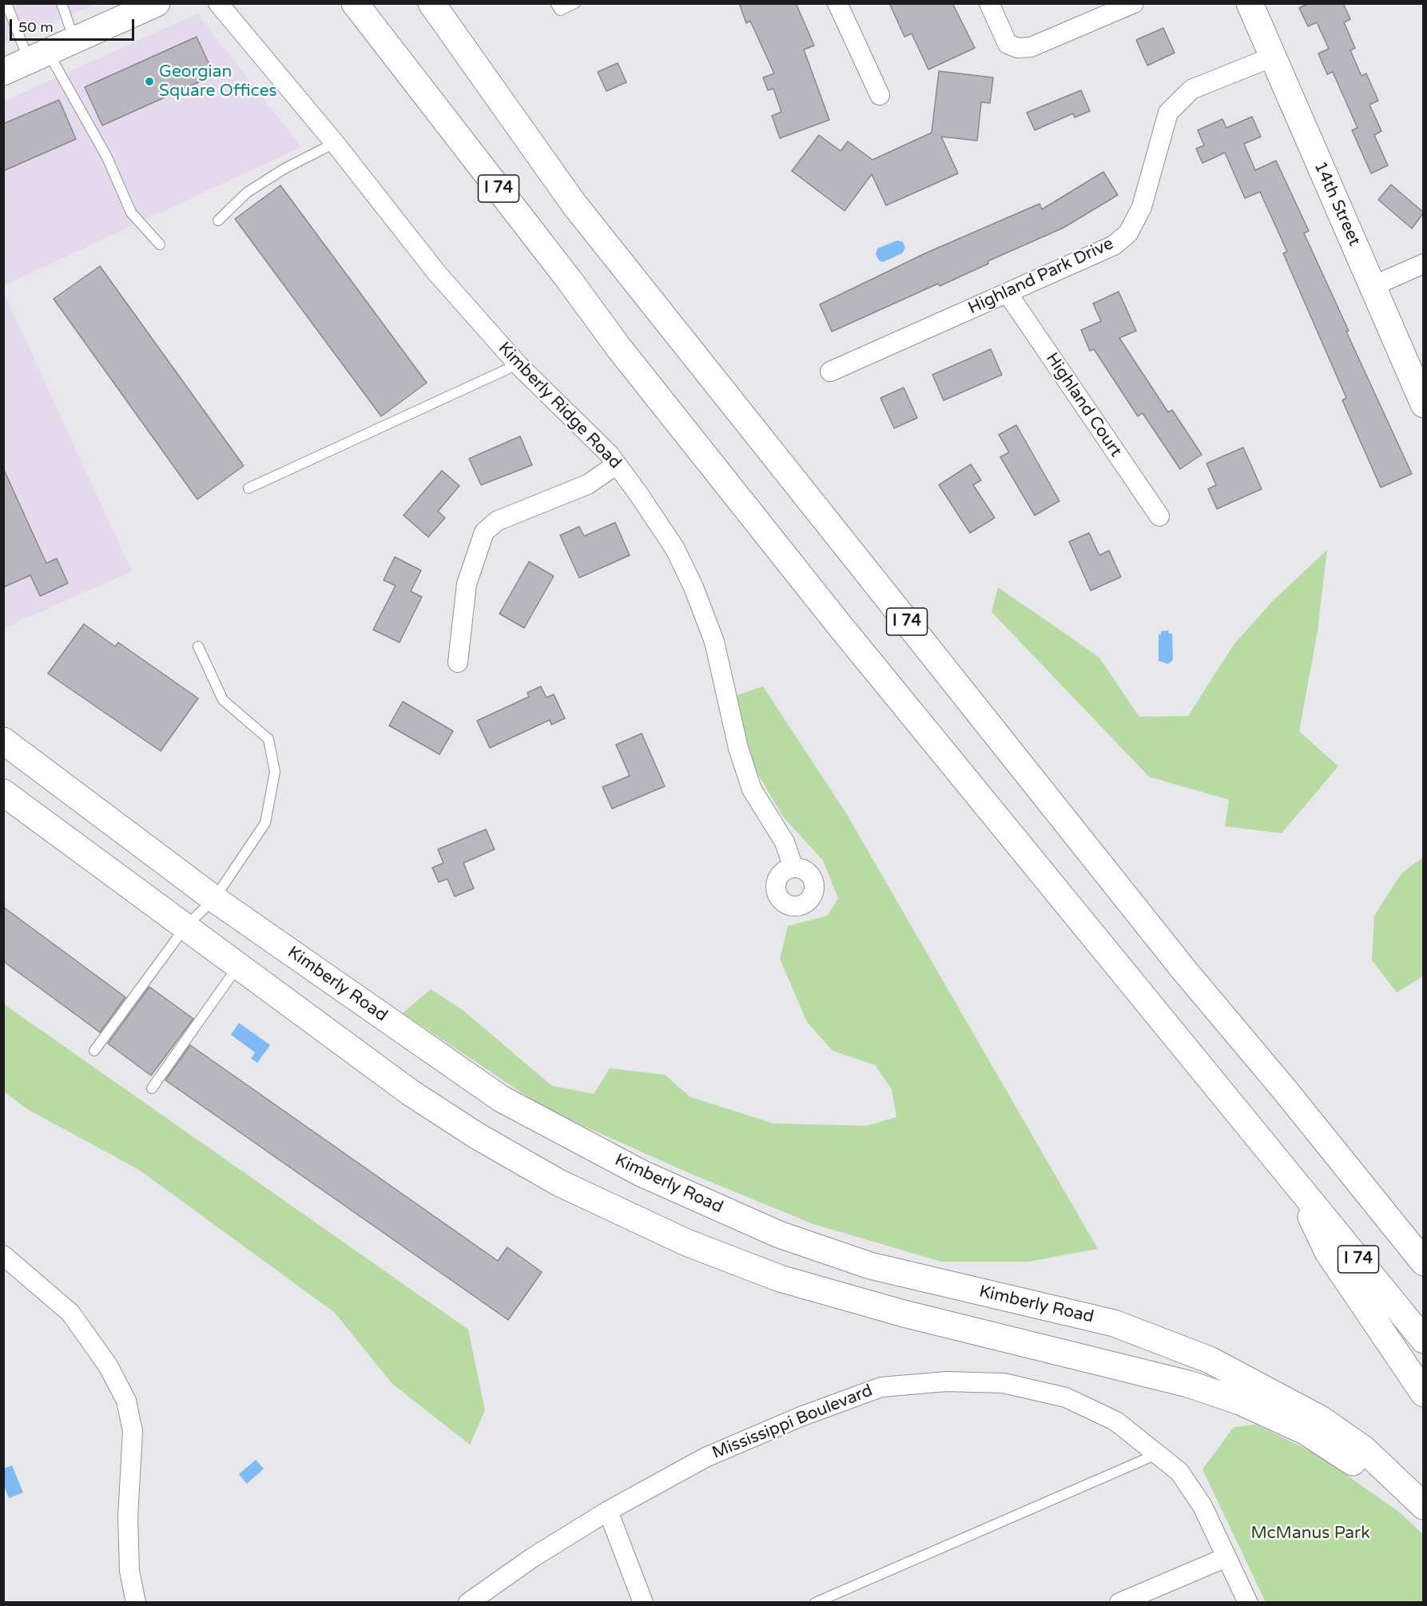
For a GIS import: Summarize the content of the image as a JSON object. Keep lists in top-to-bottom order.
{
  "streets": {
    "main road": ["I 74", "14th Street", "Kimberly Road"],
    "street": [
      "Highland Park Drive",
      "Highland Court",
      "Kimberly Ridge Road",
      "Mississippi Boulevard"
    ]
  },
  "crossings": [
    ["14th Street", "Highland Park Drive"],
    ["Highland Park Drive", "Highland Court"]
  ],
  "parks": ["McManus Park"],
  "places": ["Georgian Square Offices"],
  "scale_bar": "50 m"
}
